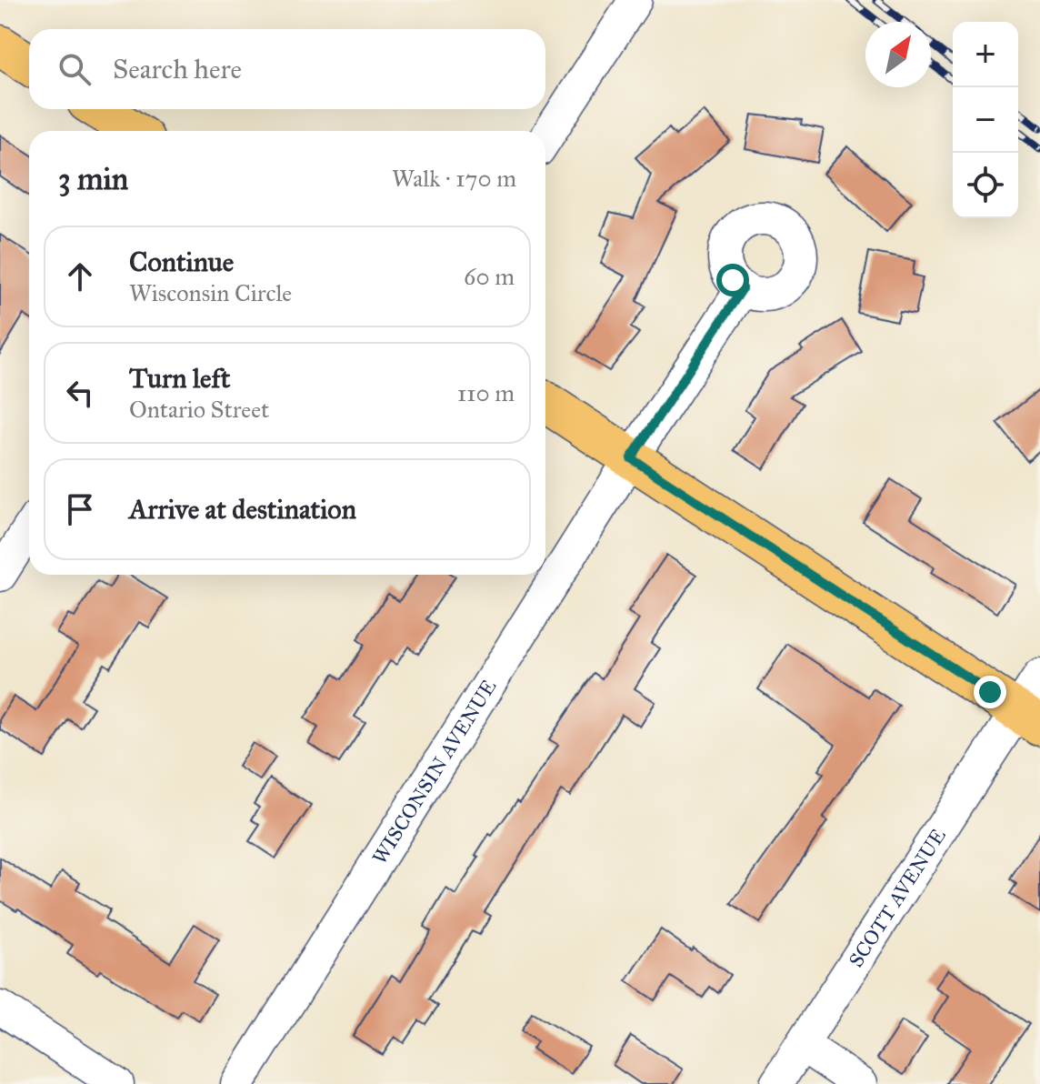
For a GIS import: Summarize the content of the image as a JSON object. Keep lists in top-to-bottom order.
{
  "streets": {
    "street": ["WISCONSIN AVENUE", "SCOTT AVENUE"]
  },
  "north": "top right",
  "page": {
    "map_buttons": ["+", "−"],
    "search": "Search here",
    "heading": ["3 min", "Walk · 170 m"],
    "list": [
      ["Continue", "Wisconsin Circle", "60 m"],
      ["Turn left", "Ontario Street", "110 m"],
      "Arrive at destination"
    ]
  }
}
